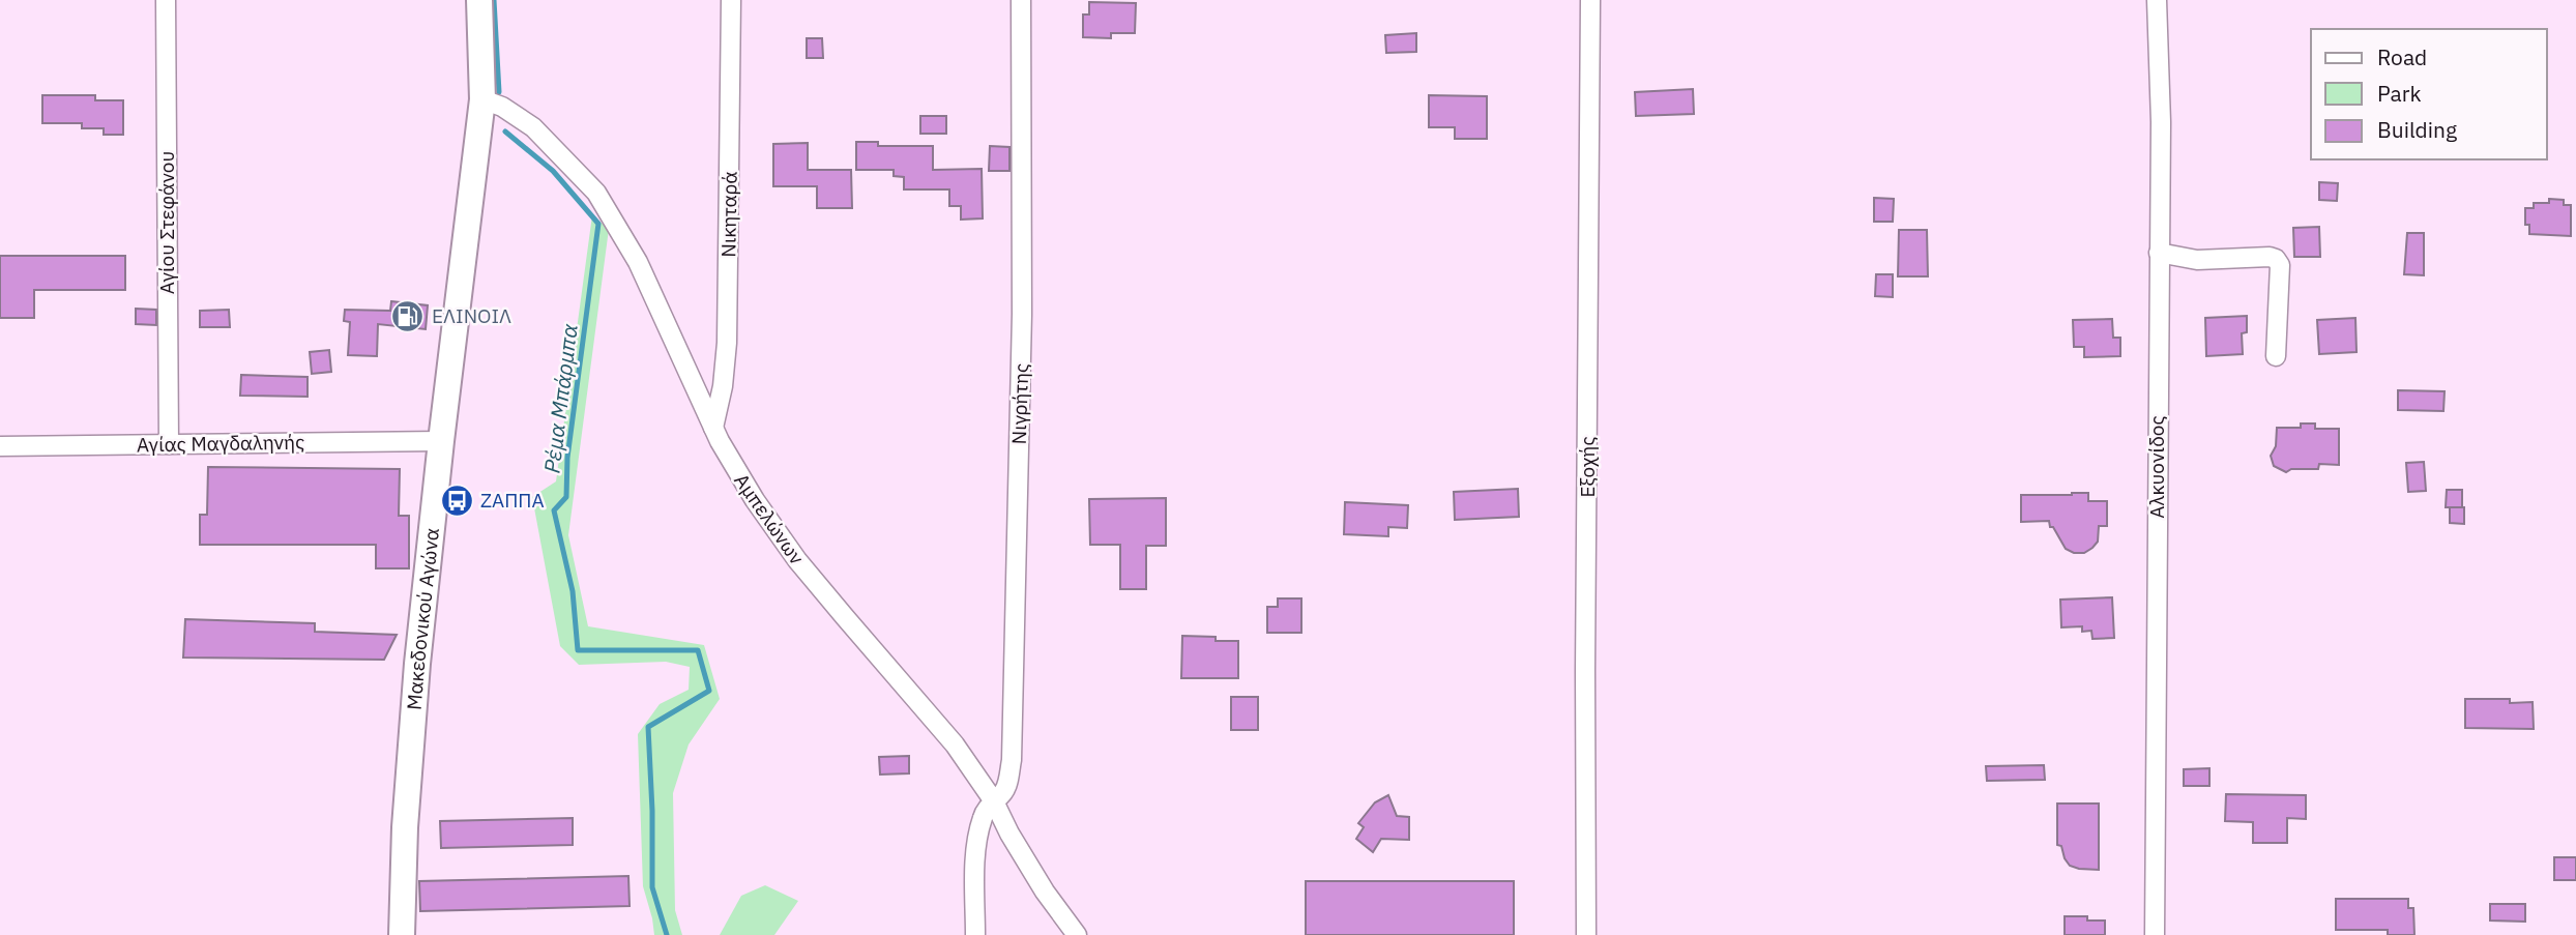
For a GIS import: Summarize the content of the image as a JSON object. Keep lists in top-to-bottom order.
{
  "streets": {
    "main road": ["Μακεδονικού Αγώνα"],
    "street": [
      "Νικηταρά",
      "Αγίου Στεφάνου",
      "Νιγρήτης",
      "Αγίας Μαγδαληνής",
      "Εξοχής",
      "Αλκυονίδος",
      "Αμπελώνων"
    ]
  },
  "crossings": [
    ["Νικηταρά", "Αμπελώνων"],
    ["Αγίου Στεφάνου", "Αγίας Μαγδαληνής"],
    ["Νιγρήτης", "Αμπελώνων"],
    ["Αγίας Μαγδαληνής", "Μακεδονικού Αγώνα"],
    ["Αμπελώνων", "Μακεδονικού Αγώνα"]
  ],
  "water": ["Ρέμα Μπάρμπα"],
  "places": {
    "fuel station": ["ΕΛΙΝΟΙΛ"],
    "bus stop": ["ΖΑΠΠΑ"]
  },
  "legend": ["Road", "Park", "Building"]
}
